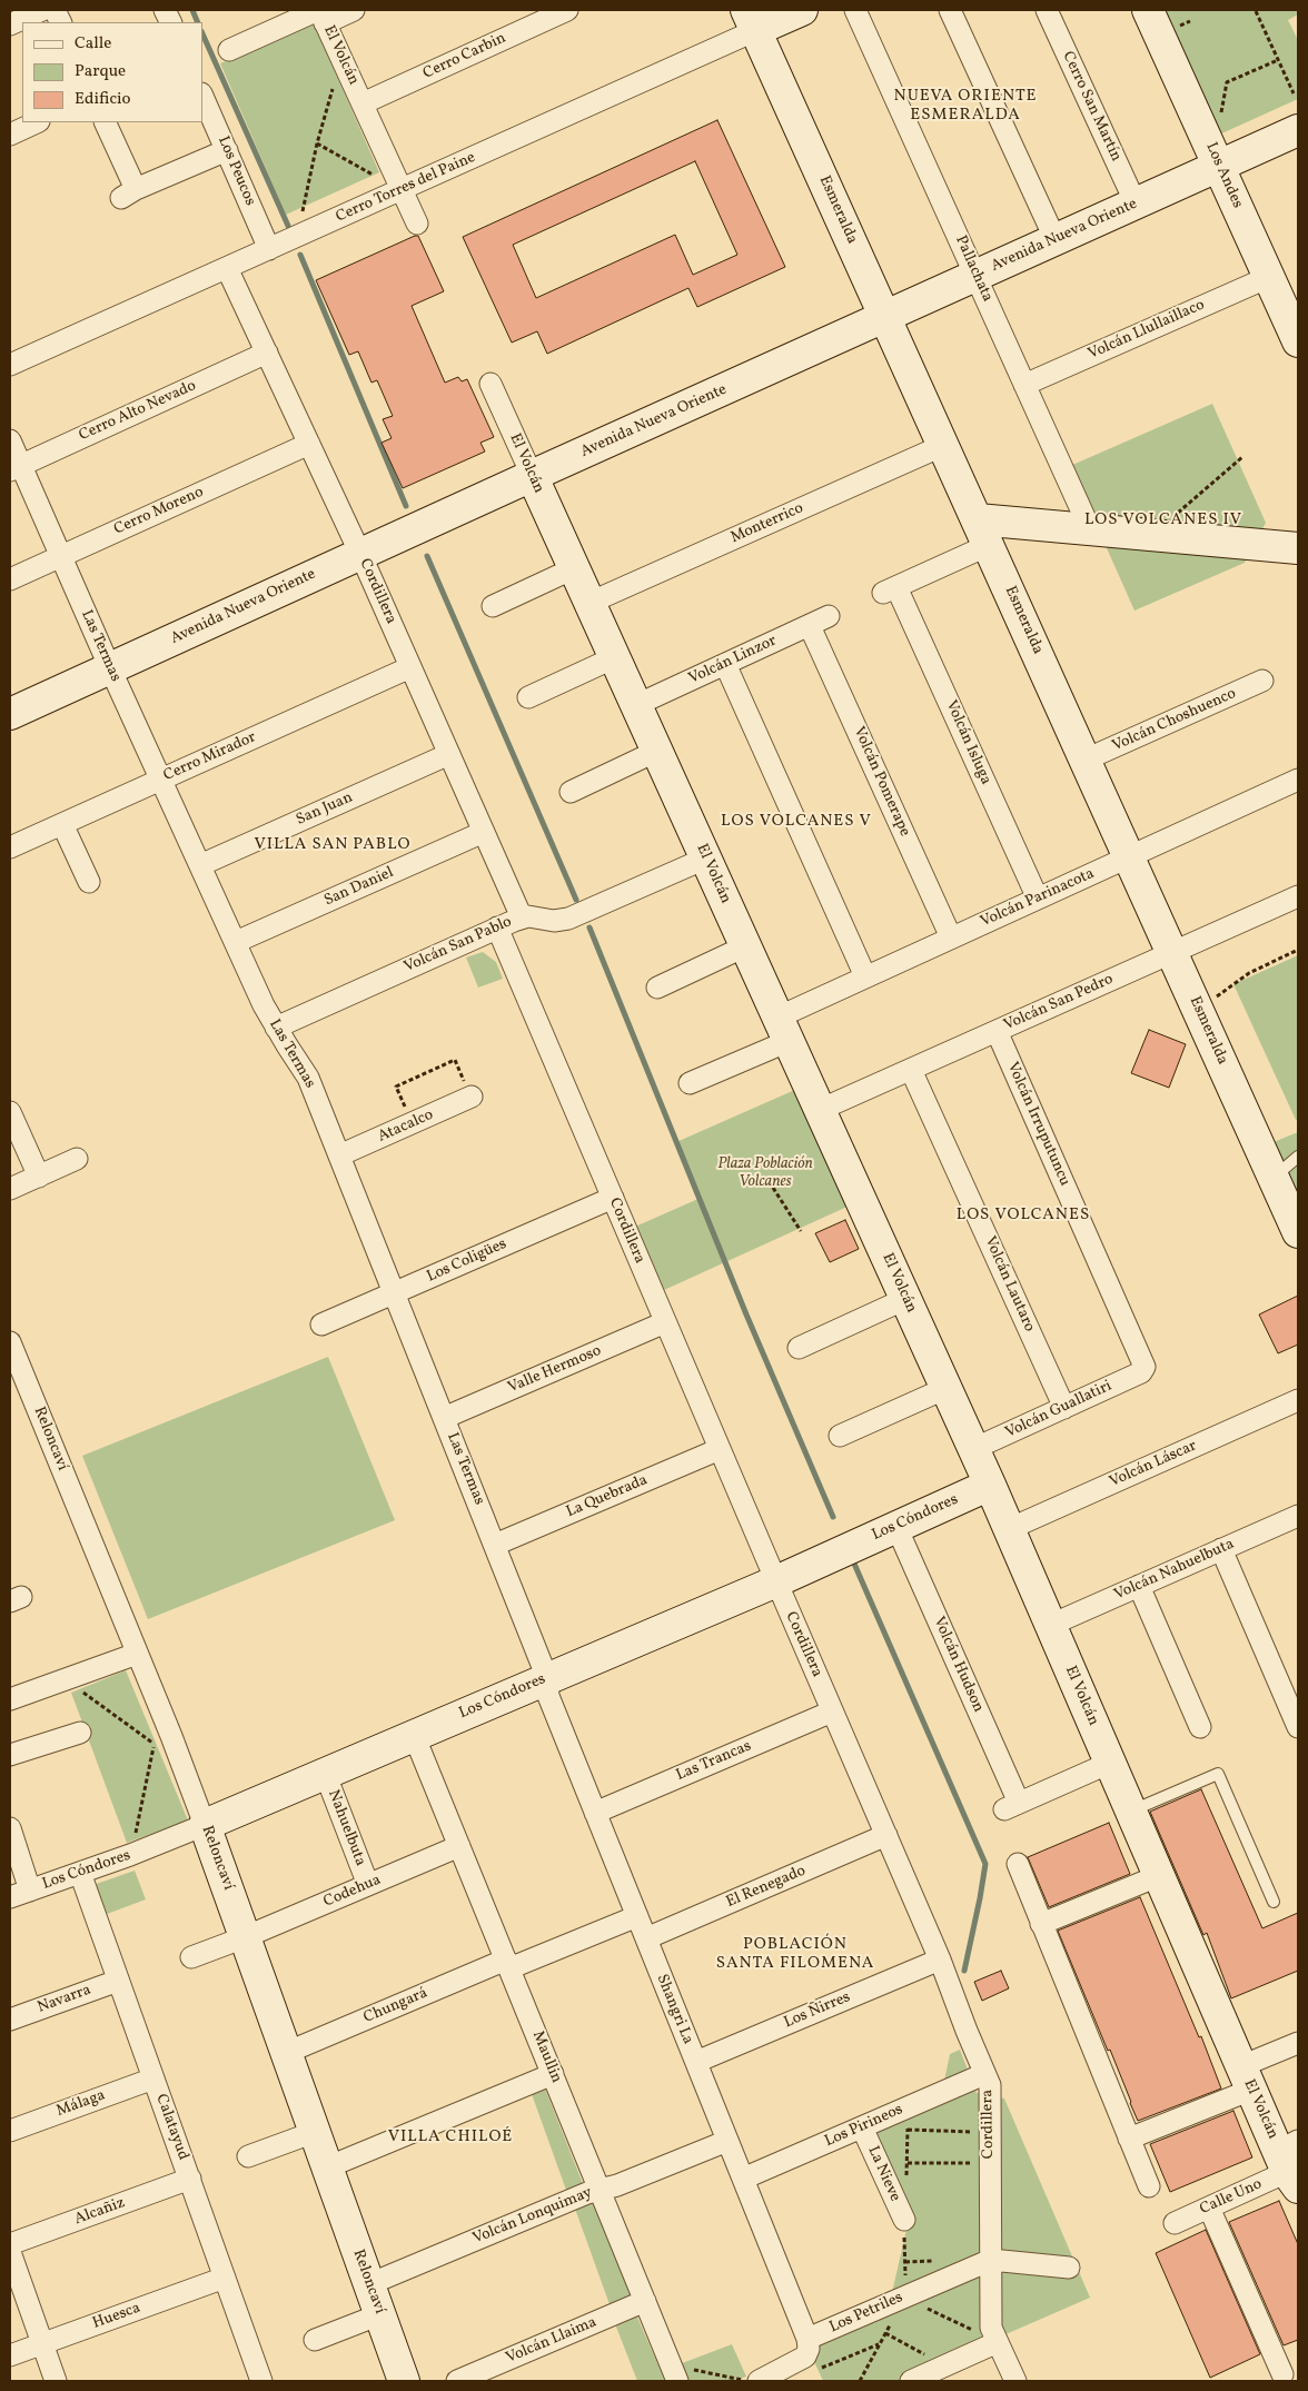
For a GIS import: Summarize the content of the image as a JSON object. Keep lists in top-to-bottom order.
{
  "streets": {
    "street": [
      "El Volcán",
      "Cerro Carbin",
      "Cerro San Martín",
      "Los Peucos",
      "Los Andes",
      "Cerro Torres del Paine",
      "Esmeralda",
      "Avenida Nueva Oriente",
      "Pallachata",
      "Volcán Llullaillaco",
      "Cerro Alto Nevado",
      "Cerro Moreno",
      "Monterrico",
      "Cordillera",
      "Las Termas",
      "Volcán Linzor",
      "Volcán Choshuenco",
      "Volcán Isluga",
      "Cerro Mirador",
      "Volcán Pomerape",
      "San Juan",
      "San Daniel",
      "Volcán Parinacota",
      "Volcán San Pablo",
      "Volcán San Pedro",
      "Volcán Irruputuncu",
      "Atacalco",
      "Los Coligües",
      "Volcán Lautaro",
      "Valle Hermoso",
      "Volcán Guallatiri",
      "Reloncaví",
      "Volcán Láscar",
      "La Quebrada",
      "Los Cóndores",
      "Volcán Nahuelbuta",
      "Volcán Hudson",
      "Las Trancas",
      "Nahuelbuta",
      "El Renegado",
      "Codehua",
      "Navarra",
      "Chungará",
      "Shangri La",
      "Los Ñirres",
      "Maullin",
      "Málaga",
      "Los Pirineos",
      "Calatayud",
      "La Nieve",
      "Calle Uno",
      "Alcañiz",
      "Volcán Lonquimay",
      "Los Petriles",
      "Huesca",
      "Volcán Llaima"
    ]
  },
  "crossings": [
    ["El Volcán", "Cerro Carbin"],
    ["El Volcán", "Cerro Torres del Paine"],
    ["El Volcán", "Avenida Nueva Oriente"],
    ["El Volcán", "Monterrico"],
    ["El Volcán", "Volcán Linzor"],
    ["El Volcán", "Volcán Parinacota"],
    ["El Volcán", "Volcán San Pablo"],
    ["El Volcán", "Volcán San Pedro"],
    ["El Volcán", "Volcán Guallatiri"],
    ["El Volcán", "Volcán Láscar"],
    ["El Volcán", "Los Cóndores"],
    ["El Volcán", "Volcán Nahuelbuta"],
    ["El Volcán", "Volcán Hudson"],
    ["El Volcán", "Calle Uno"],
    ["Cerro San Martín", "Avenida Nueva Oriente"],
    ["Los Peucos", "Cerro Torres del Paine"],
    ["Los Andes", "Avenida Nueva Oriente"],
    ["Los Andes", "Volcán Llullaillaco"],
    ["Cerro Torres del Paine", "Esmeralda"],
    ["Cerro Torres del Paine", "Cordillera"],
    ["Esmeralda", "Avenida Nueva Oriente"],
    ["Esmeralda", "Monterrico"],
    ["Esmeralda", "Volcán Choshuenco"],
    ["Esmeralda", "Volcán Isluga"],
    ["Esmeralda", "Volcán Parinacota"],
    ["Esmeralda", "Volcán San Pedro"],
    ["Avenida Nueva Oriente", "Pallachata"],
    ["Avenida Nueva Oriente", "Cordillera"],
    ["Avenida Nueva Oriente", "Las Termas"],
    ["Pallachata", "Volcán Llullaillaco"],
    ["Cerro Alto Nevado", "Cordillera"],
    ["Cerro Alto Nevado", "Las Termas"],
    ["Cerro Moreno", "Cordillera"],
    ["Cerro Moreno", "Las Termas"],
    ["Cordillera", "Cerro Mirador"],
    ["Cordillera", "San Juan"],
    ["Cordillera", "San Daniel"],
    ["Cordillera", "Volcán San Pablo"],
    ["Cordillera", "Los Coligües"],
    ["Cordillera", "Valle Hermoso"],
    ["Cordillera", "La Quebrada"],
    ["Cordillera", "Los Cóndores"],
    ["Cordillera", "Las Trancas"],
    ["Cordillera", "El Renegado"],
    ["Cordillera", "Los Ñirres"],
    ["Cordillera", "Los Pirineos"],
    ["Cordillera", "Los Petriles"],
    ["Las Termas", "Cerro Mirador"],
    ["Las Termas", "San Juan"],
    ["Las Termas", "San Daniel"],
    ["Las Termas", "Volcán San Pablo"],
    ["Las Termas", "Atacalco"],
    ["Las Termas", "Los Coligües"],
    ["Las Termas", "Valle Hermoso"],
    ["Las Termas", "La Quebrada"],
    ["Las Termas", "Los Cóndores"],
    ["Las Termas", "Shangri La"],
    ["Volcán Linzor", "Volcán Pomerape"],
    ["Volcán Isluga", "Volcán Parinacota"],
    ["Volcán Pomerape", "Volcán Parinacota"],
    ["Volcán San Pedro", "Volcán Irruputuncu"],
    ["Volcán San Pedro", "Volcán Lautaro"],
    ["Volcán Irruputuncu", "Volcán Guallatiri"],
    ["Volcán Lautaro", "Volcán Guallatiri"],
    ["Reloncaví", "Los Cóndores"],
    ["Reloncaví", "Codehua"],
    ["Reloncaví", "Chungará"],
    ["Reloncaví", "Volcán Lonquimay"],
    ["Los Cóndores", "Volcán Hudson"],
    ["Los Cóndores", "Nahuelbuta"],
    ["Los Cóndores", "Shangri La"],
    ["Los Cóndores", "Maullin"],
    ["Los Cóndores", "Calatayud"],
    ["Las Trancas", "Shangri La"],
    ["Nahuelbuta", "Codehua"],
    ["El Renegado", "Shangri La"],
    ["Codehua", "Maullin"],
    ["Navarra", "Calatayud"],
    ["Chungará", "Shangri La"],
    ["Chungará", "Maullin"],
    ["Shangri La", "Los Ñirres"],
    ["Shangri La", "Los Pirineos"],
    ["Shangri La", "Volcán Lonquimay"],
    ["Shangri La", "Los Petriles"],
    ["Maullin", "Volcán Lonquimay"],
    ["Maullin", "Volcán Llaima"],
    ["Málaga", "Calatayud"],
    ["Los Pirineos", "La Nieve"],
    ["Calatayud", "Alcañiz"],
    ["Calatayud", "Huesca"]
  ],
  "districts": [
    "NUEVA ORIENTE ESMERALDA",
    "LOS VOLCANES IV",
    "LOS VOLCANES V",
    "VILLA SAN PABLO",
    "LOS VOLCANES",
    "POBLACIÓN SANTA FILOMENA",
    "VILLA CHILOÉ"
  ],
  "parks": ["Plaza Población Volcanes"],
  "legend": ["Calle", "Parque", "Edificio"]
}
